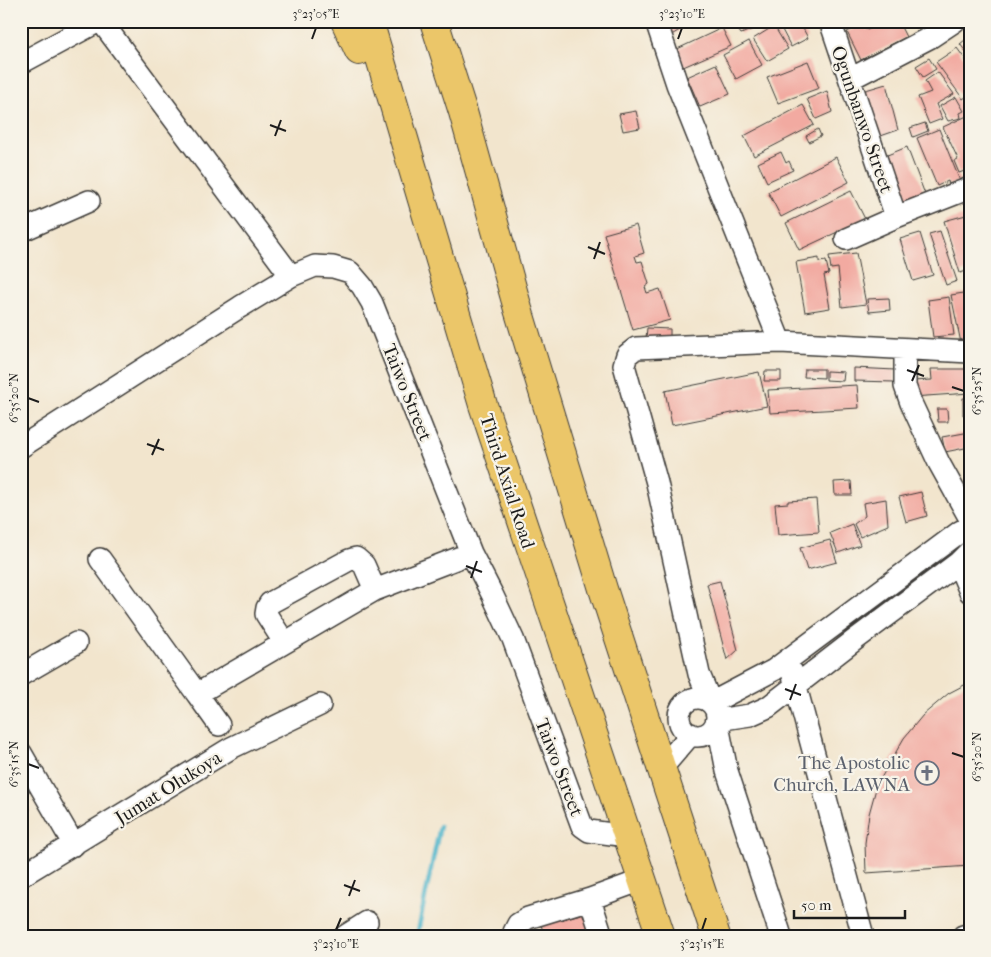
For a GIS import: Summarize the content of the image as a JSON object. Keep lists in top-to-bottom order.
{
  "streets": {
    "highway": ["Third Axial Road"],
    "street": ["Ogunbanwo Street", "Taiwo Street", "Jumat Olukoya"]
  },
  "crossings": [
    ["Taiwo Street", "Third Axial Road"]
  ],
  "places": {
    "church": ["The Apostolic Church, LAWNA"]
  },
  "scale_bar": "50 m",
  "coordinates": [
    "3°23'05\"E",
    "3°23'10\"E",
    "6°35'25\"N",
    "6°35'20\"N",
    "6°35'15\"N",
    "3°23'15\"E"
  ]
}
